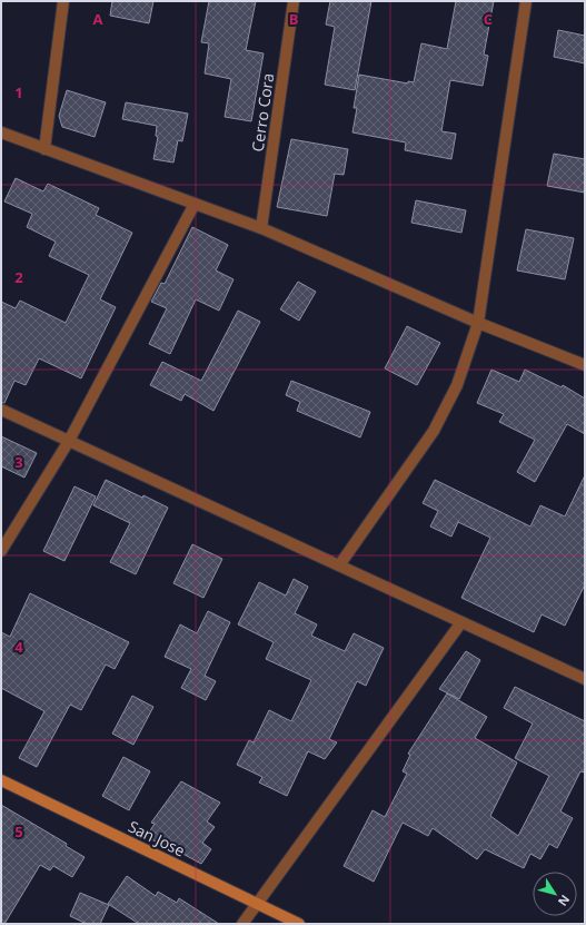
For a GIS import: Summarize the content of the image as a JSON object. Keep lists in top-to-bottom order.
{
  "streets": {
    "street": ["Cerro Cora", "San Jose"]
  },
  "north": "bottom right",
  "grid": {
    "columns": ["A", "B", "C"],
    "rows": [
      "1",
      "2",
      "3",
      "4",
      "5"
    ]
  }
}
